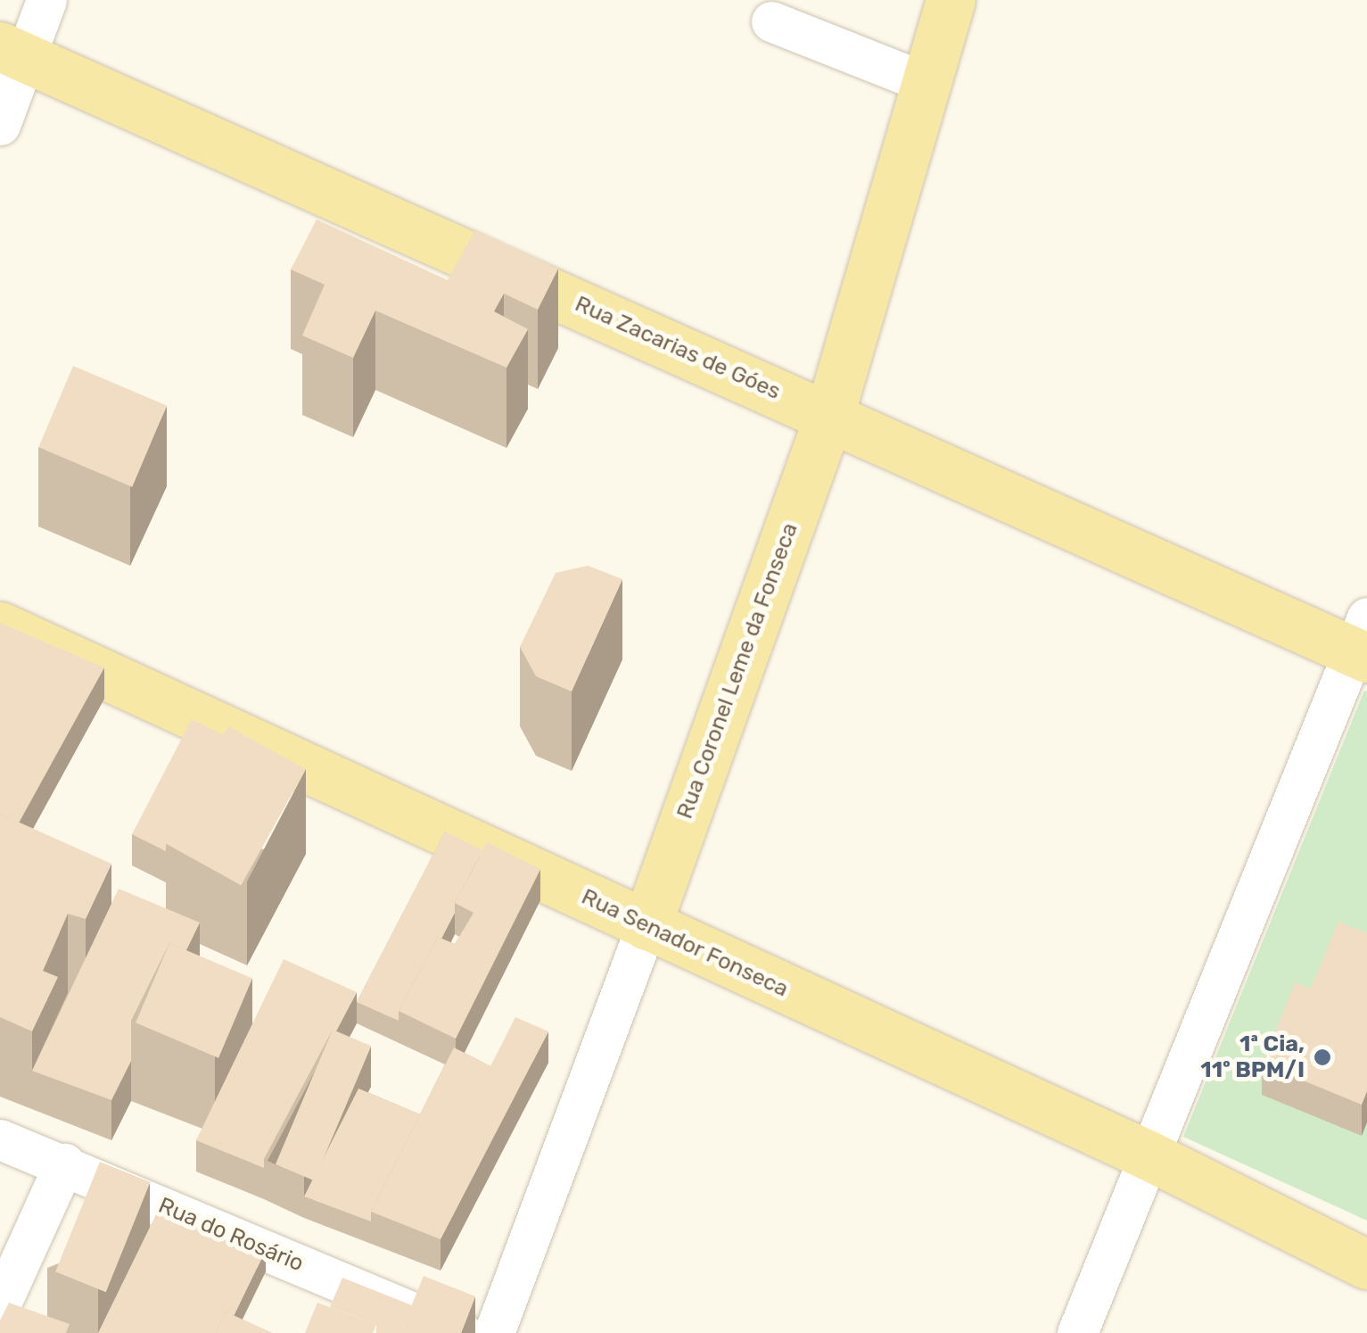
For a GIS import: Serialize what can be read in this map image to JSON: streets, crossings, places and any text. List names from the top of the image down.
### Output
{
  "streets": {
    "main road": ["Rua Zacarias de Góes", "Rua Coronel Leme da Fonseca", "Rua Senador Fonseca"],
    "street": ["Rua do Rosário"]
  },
  "crossings": [
    ["Rua Zacarias de Góes", "Rua Coronel Leme da Fonseca"],
    ["Rua Coronel Leme da Fonseca", "Rua Senador Fonseca"]
  ],
  "places": ["1ª Cia, 11º BPM/I"]
}
